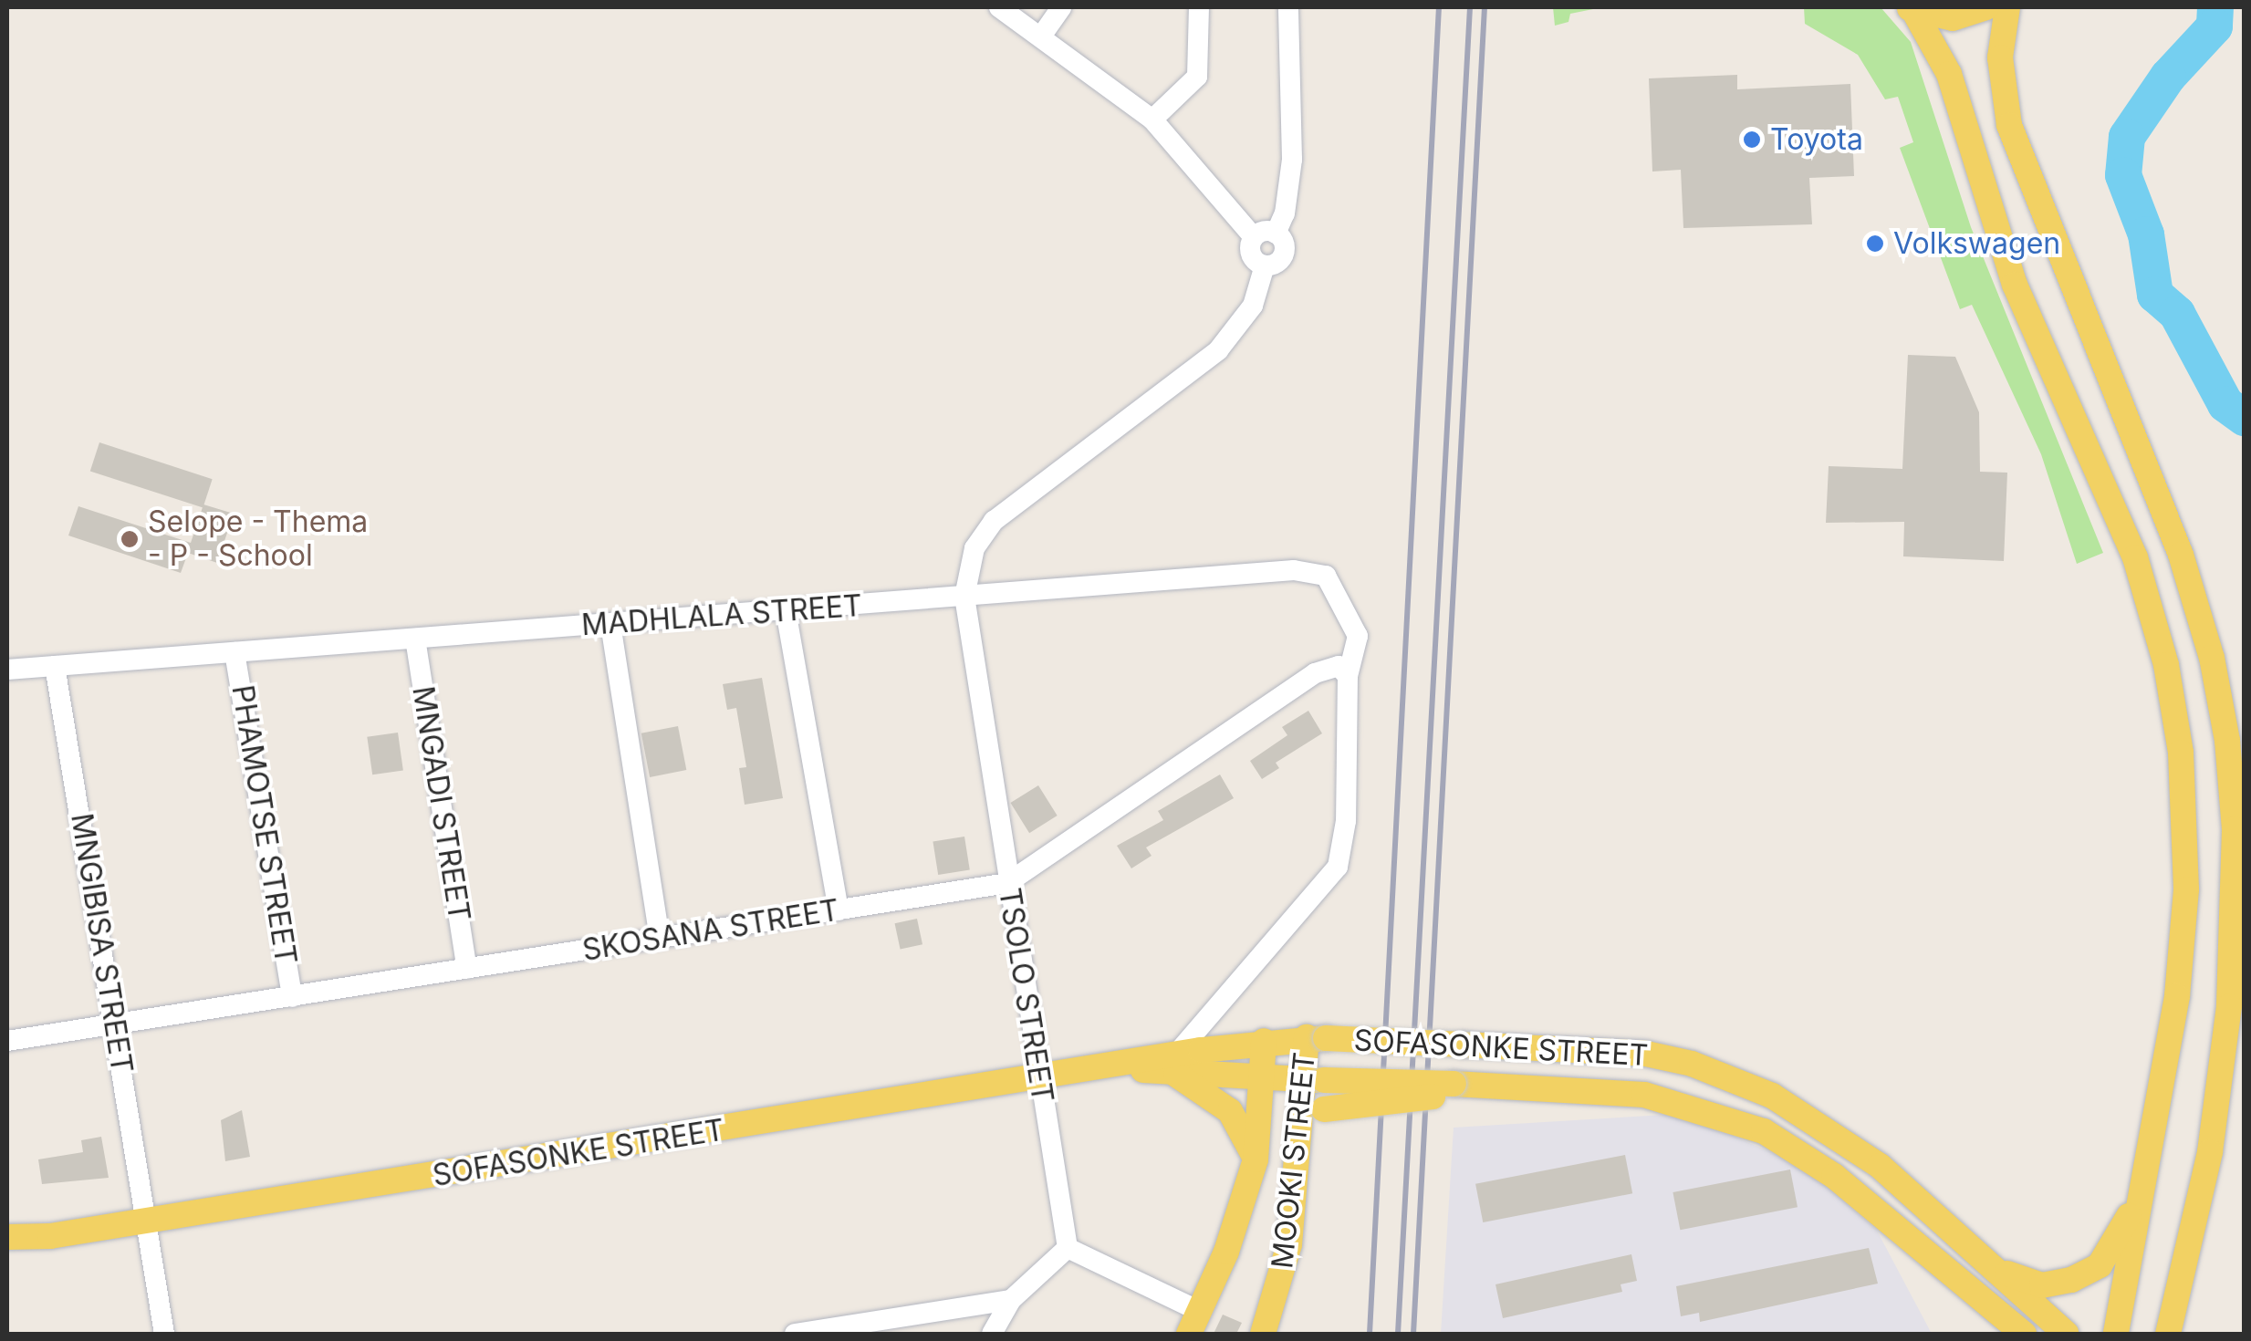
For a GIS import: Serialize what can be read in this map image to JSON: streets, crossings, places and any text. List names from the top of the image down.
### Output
{
  "streets": {
    "main road": ["SOFASONKE STREET", "MOOKI STREET"],
    "street": [
      "MADHLALA STREET",
      "MNGADI STREET",
      "PHAMOTSE STREET",
      "SKOSANA STREET",
      "MNGIBISA STREET",
      "TSOLO STREET"
    ]
  },
  "crossings": [
    ["MADHLALA STREET", "MNGADI STREET"],
    ["MADHLALA STREET", "PHAMOTSE STREET"],
    ["MADHLALA STREET", "SKOSANA STREET"],
    ["MADHLALA STREET", "MNGIBISA STREET"],
    ["MADHLALA STREET", "TSOLO STREET"],
    ["MADHLALA STREET", "SOFASONKE STREET"],
    ["MNGADI STREET", "SKOSANA STREET"],
    ["PHAMOTSE STREET", "SKOSANA STREET"],
    ["SKOSANA STREET", "MNGIBISA STREET"],
    ["SKOSANA STREET", "TSOLO STREET"],
    ["MNGIBISA STREET", "SOFASONKE STREET"],
    ["TSOLO STREET", "SOFASONKE STREET"],
    ["SOFASONKE STREET", "MOOKI STREET"]
  ],
  "places": ["Toyota", "Volkswagen", "Selope - Thema - P - School"]
}
